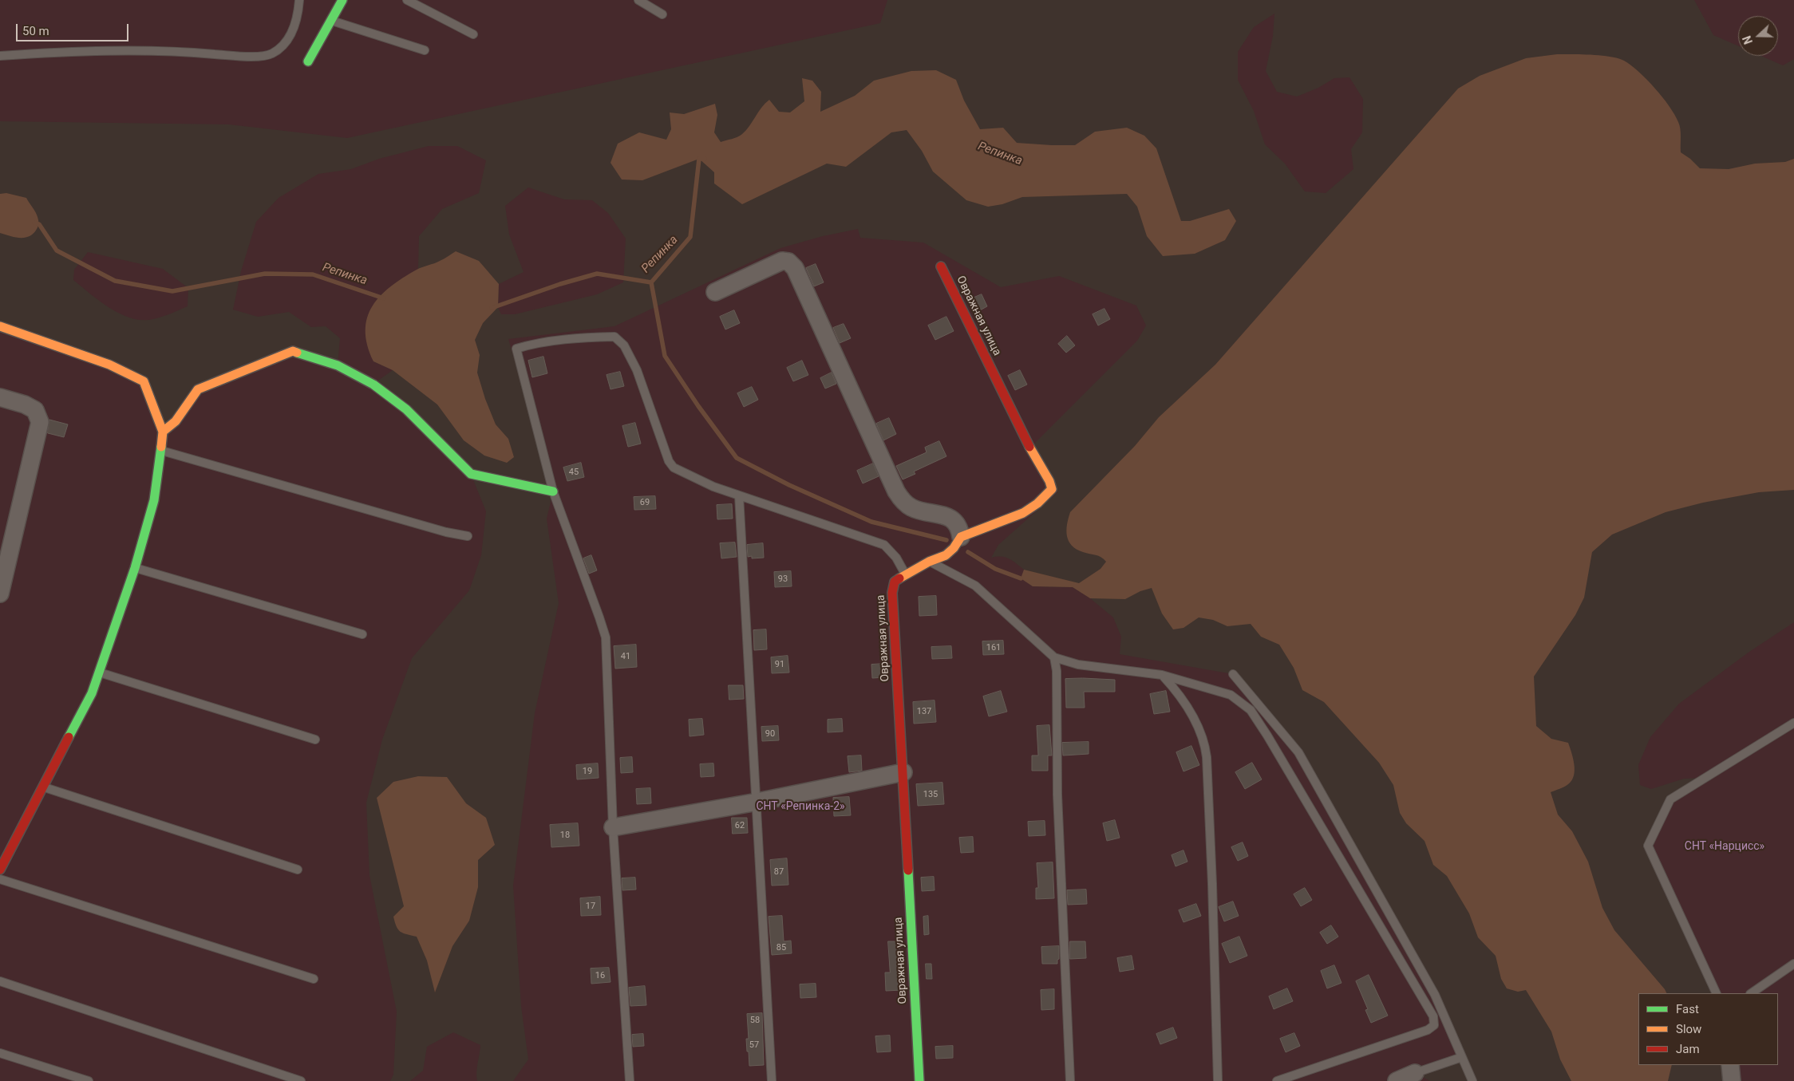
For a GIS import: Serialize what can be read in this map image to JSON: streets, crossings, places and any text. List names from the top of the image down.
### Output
{
  "streets": {
    "street": ["Овражная улица"]
  },
  "water": ["Репинка"],
  "parks": ["СНТ «Репинка-2»", "СНТ «Нарцисс»"],
  "house_numbers": [
    "45",
    "69",
    "93",
    "161",
    "41",
    "91",
    "137",
    "90",
    "19",
    "135",
    "62",
    "18",
    "87",
    "17",
    "85",
    "16",
    "58",
    "57"
  ],
  "legend": ["Fast", "Slow", "Jam"],
  "scale_bar": "50 m",
  "north": "left"
}
